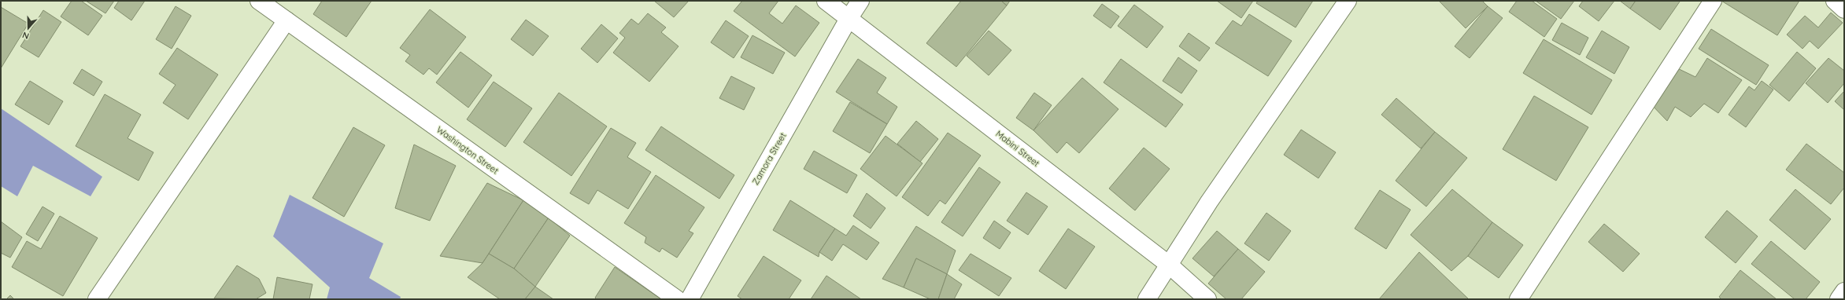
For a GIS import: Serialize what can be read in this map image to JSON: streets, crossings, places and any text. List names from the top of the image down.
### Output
{
  "streets": {
    "main road": ["Mabini Street", "Washington Street", "Zamora Street"]
  },
  "crossings": [
    ["Mabini Street", "Zamora Street"]
  ],
  "north": "bottom"
}
